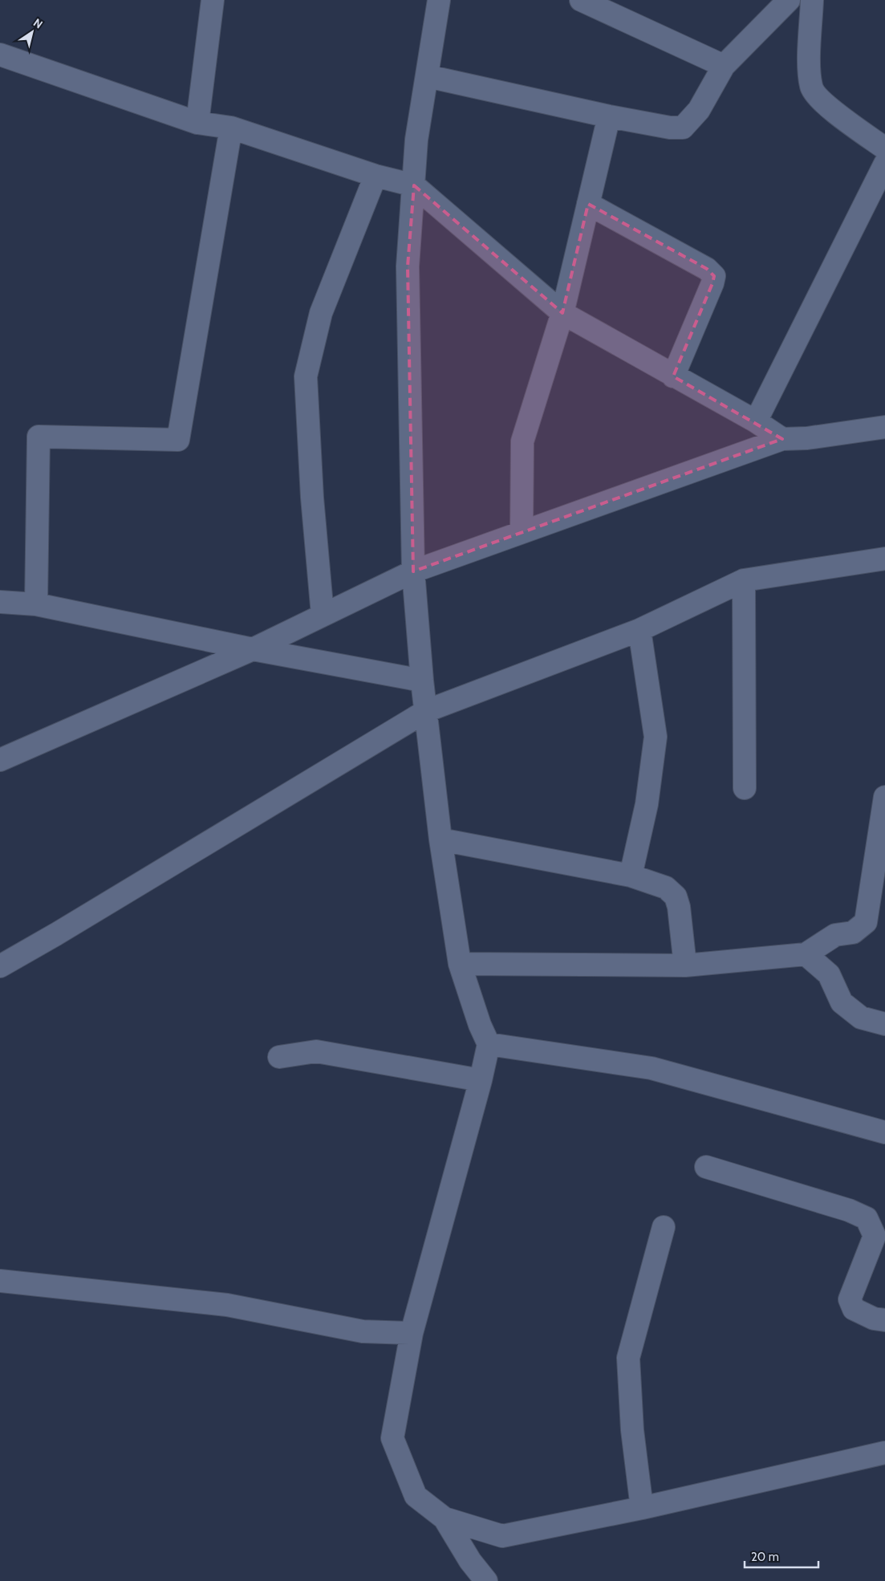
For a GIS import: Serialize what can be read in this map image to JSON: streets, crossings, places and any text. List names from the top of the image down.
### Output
{
  "scale_bar": "20 m",
  "north": "top right"
}
